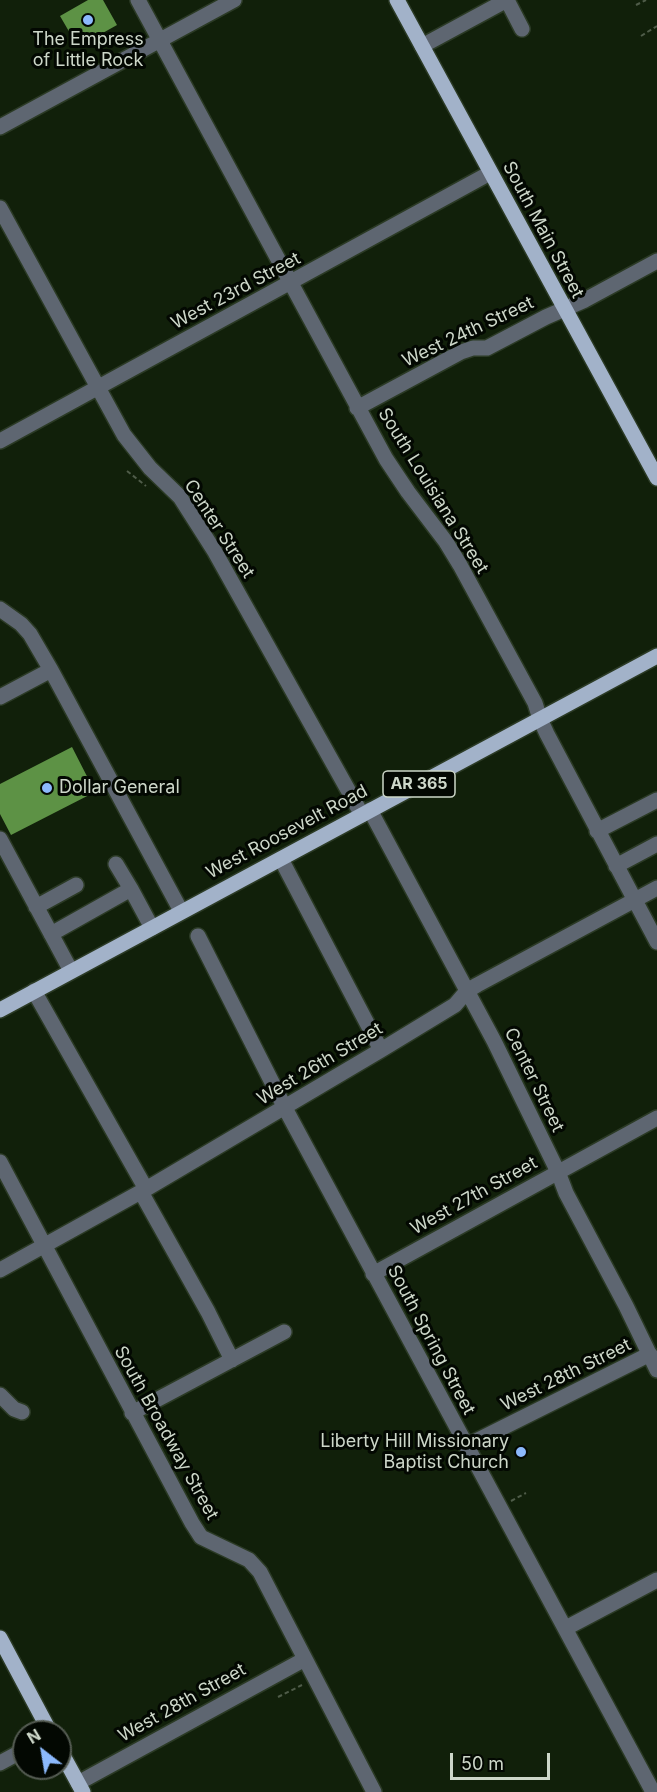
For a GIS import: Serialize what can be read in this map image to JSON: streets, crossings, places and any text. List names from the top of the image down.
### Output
{
  "streets": {
    "main road": ["South Main Street", "AR 365", "West Roosevelt Road"],
    "street": [
      "West 23rd Street",
      "West 24th Street",
      "South Louisiana Street",
      "Center Street",
      "West 26th Street",
      "West 27th Street",
      "South Spring Street",
      "West 28th Street",
      "South Broadway Street"
    ]
  },
  "crossings": [
    ["South Main Street", "West 23rd Street"],
    ["South Main Street", "West 24th Street"],
    ["West 23rd Street", "South Louisiana Street"],
    ["West 23rd Street", "Center Street"],
    ["West 24th Street", "South Louisiana Street"],
    ["South Louisiana Street", "West Roosevelt Road"],
    ["South Louisiana Street", "West 26th Street"],
    ["Center Street", "West Roosevelt Road"],
    ["Center Street", "West 26th Street"],
    ["Center Street", "West 27th Street"],
    ["Center Street", "West 28th Street"],
    ["West 26th Street", "South Spring Street"],
    ["West 26th Street", "South Broadway Street"],
    ["West 27th Street", "South Spring Street"],
    ["South Spring Street", "West 28th Street"],
    ["West 28th Street", "South Broadway Street"]
  ],
  "places": ["The Empress of Little Rock", "Dollar General", "Liberty Hill Missionary Baptist Church"],
  "scale_bar": "50 m",
  "north": "top left"
}
